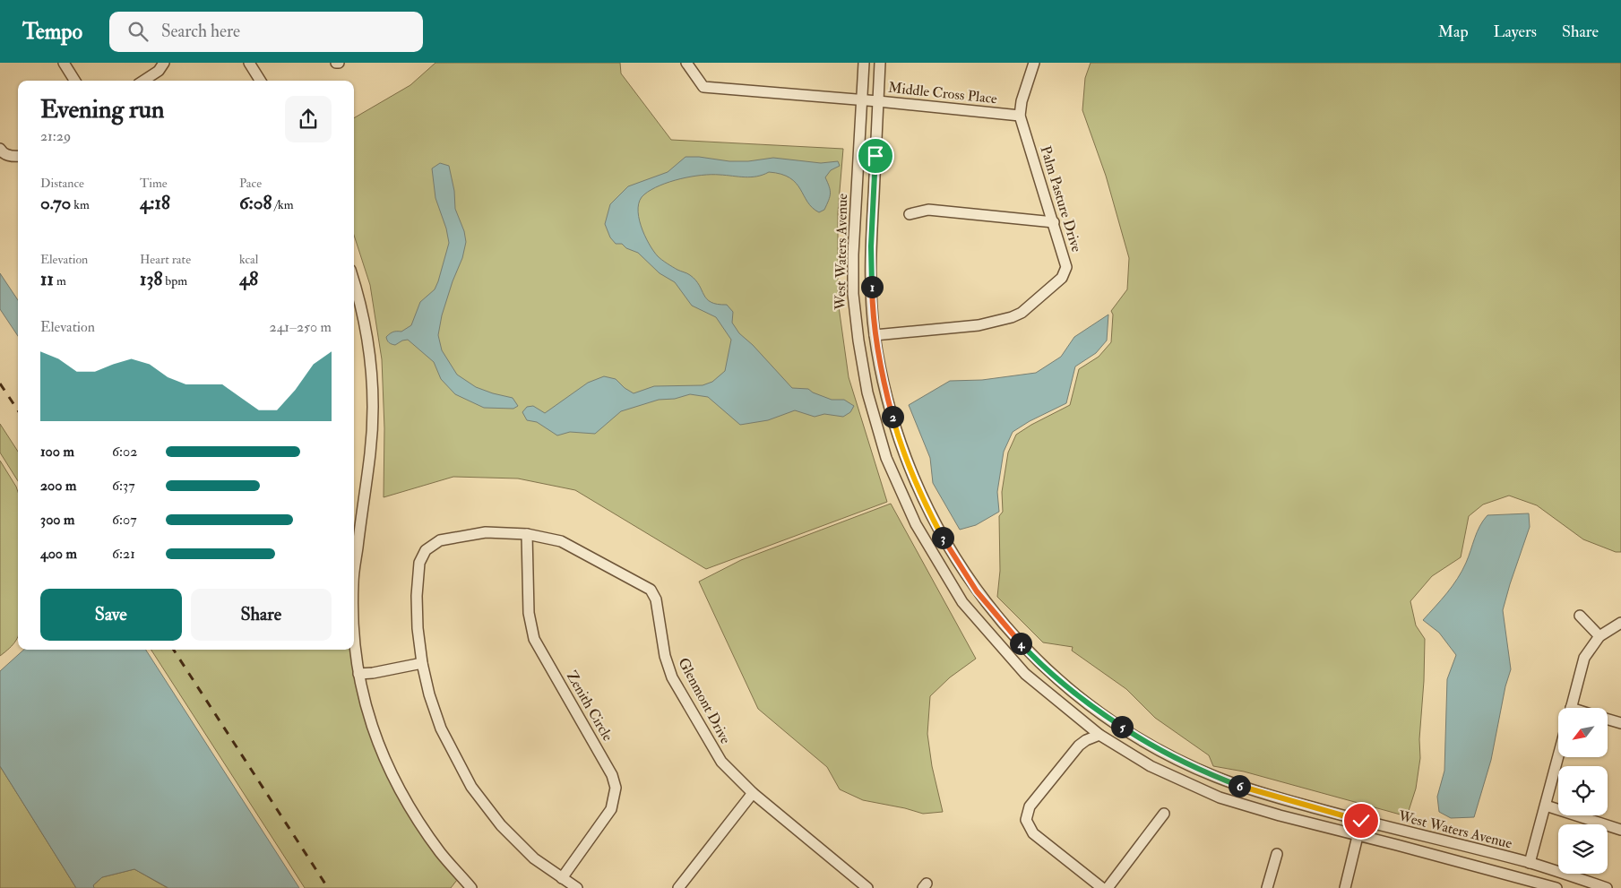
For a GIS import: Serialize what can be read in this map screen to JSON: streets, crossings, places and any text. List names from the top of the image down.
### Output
{
  "streets": {
    "street": [
      "Middle Cross Place",
      "Palm Pasture Drive",
      "West Waters Avenue",
      "Glenmont Drive",
      "Zenith Circle"
    ]
  },
  "crossings": [
    ["Middle Cross Place", "Palm Pasture Drive"],
    ["Middle Cross Place", "West Waters Avenue"],
    ["Palm Pasture Drive", "West Waters Avenue"],
    ["Glenmont Drive", "Zenith Circle"]
  ],
  "north": "bottom left",
  "page": {
    "header": "Tempo",
    "search": "Search here",
    "nav": ["Map", "Layers", "Share"],
    "heading": ["Evening run", "21:29"],
    "stats": [
      ["Distance", "0.70 km"],
      ["Time", "4:18"],
      ["Pace", "6:08 /km"],
      ["Elevation", "11 m"],
      ["Heart rate", "138 bpm"],
      ["kcal", "48"]
    ],
    "pins": [
      "1",
      "2",
      "3",
      "4",
      "5",
      "6"
    ],
    "chart": ["Elevation", "241–250 m"],
    "list": [
      {
        "name": "100 m",
        "note": "6:02"
      },
      {
        "name": "200 m",
        "note": "6:37"
      },
      {
        "name": "300 m",
        "note": "6:07"
      },
      {
        "name": "400 m",
        "note": "6:21"
      }
    ],
    "buttons": ["Save", "Share"]
  }
}
